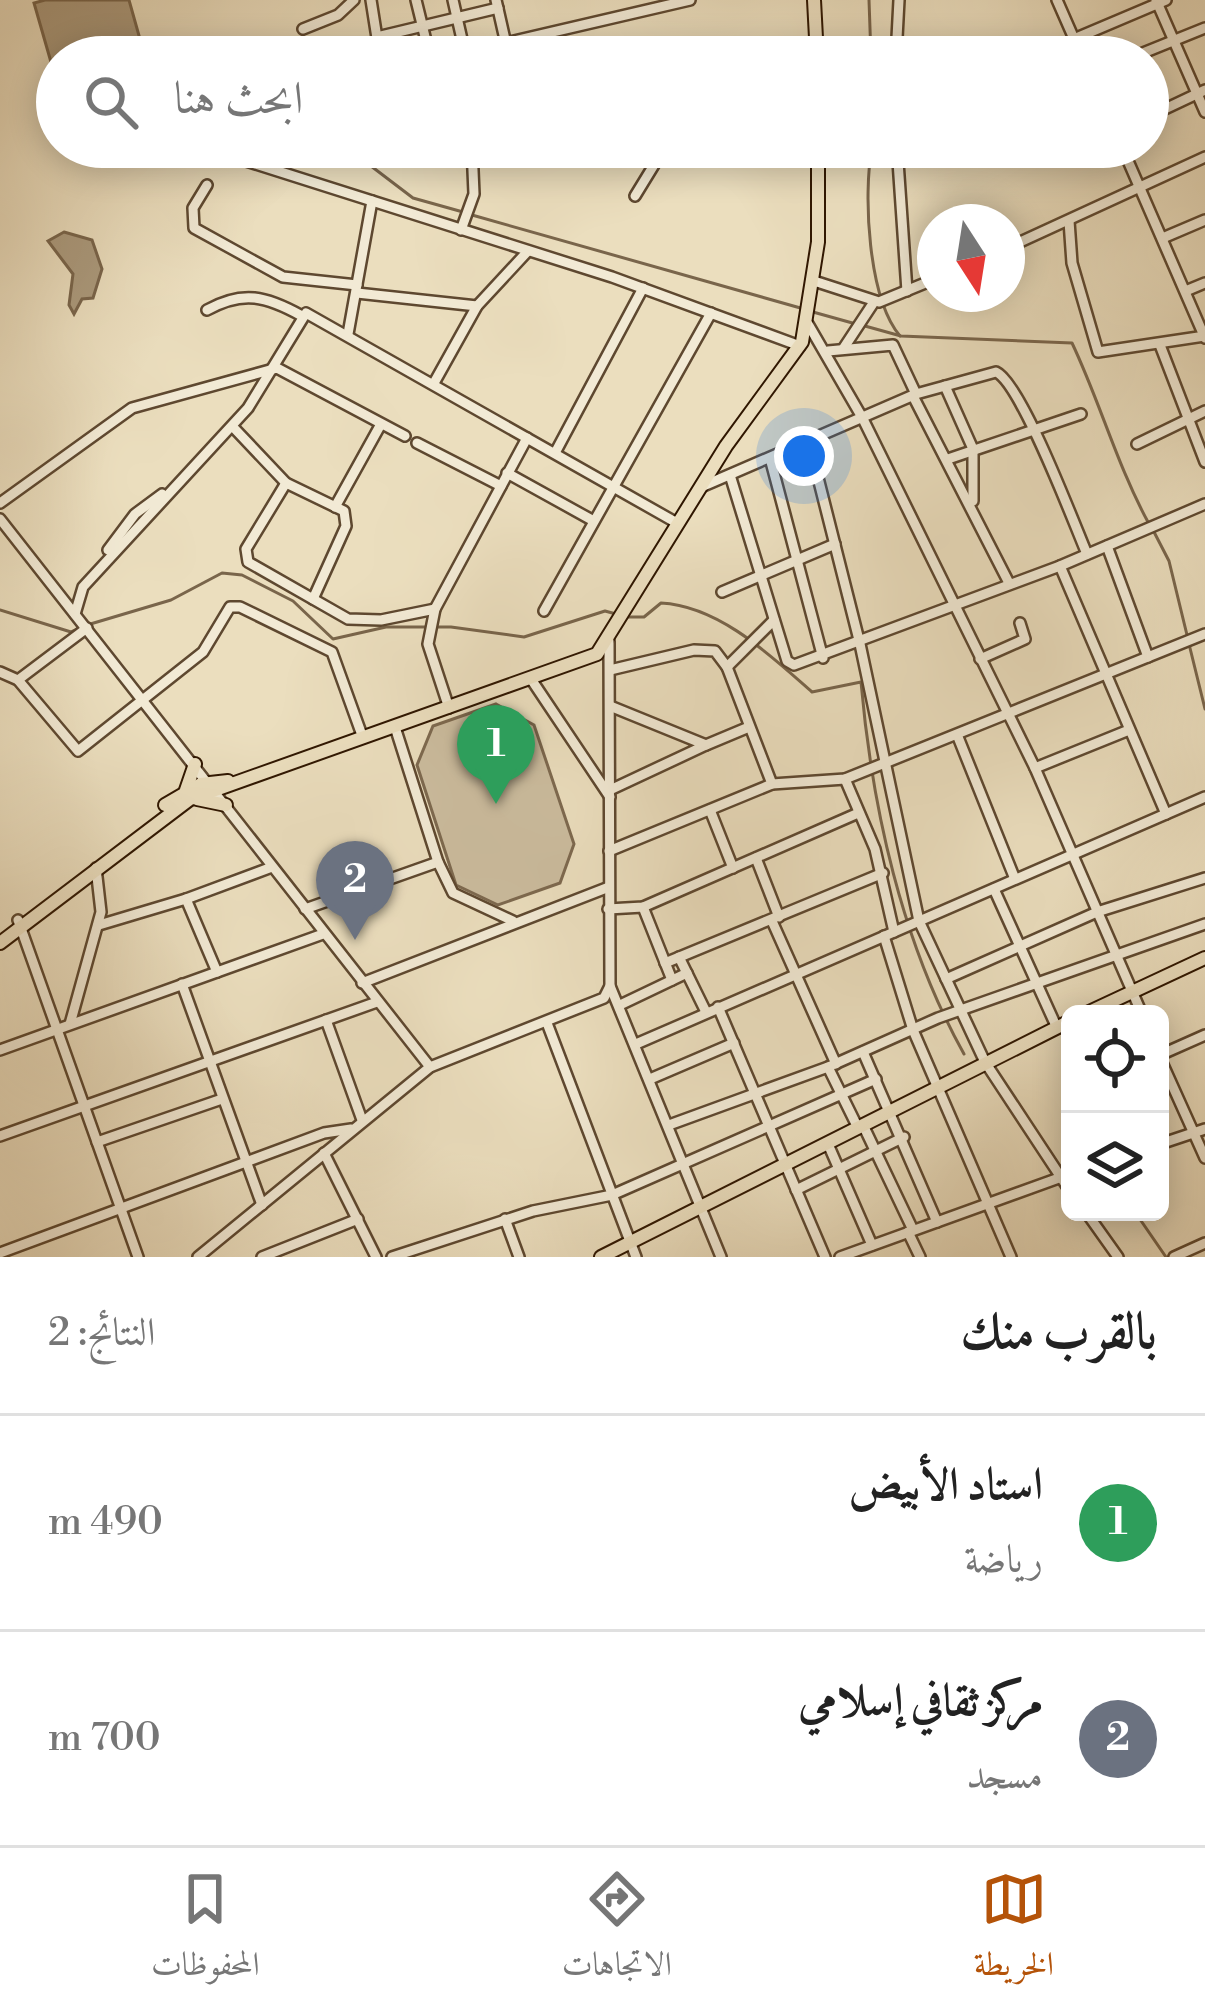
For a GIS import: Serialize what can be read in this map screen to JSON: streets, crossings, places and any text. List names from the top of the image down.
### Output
{
  "north": "bottom",
  "page": {
    "search": "ابحث هنا",
    "pins": ["1", "2"],
    "heading": ["بالقرب منك", "النتائج: 2"],
    "list": [
      {
        "mark": "1",
        "name": "استاد الأبيض",
        "note": "رياضة",
        "value": "490 m"
      },
      {
        "mark": "2",
        "name": "مركز ثقافي إسلامي",
        "note": "مسجد",
        "value": "700 m"
      }
    ],
    "nav": ["الخريطة", "الاتجاهات", "المحفوظات"]
  }
}
